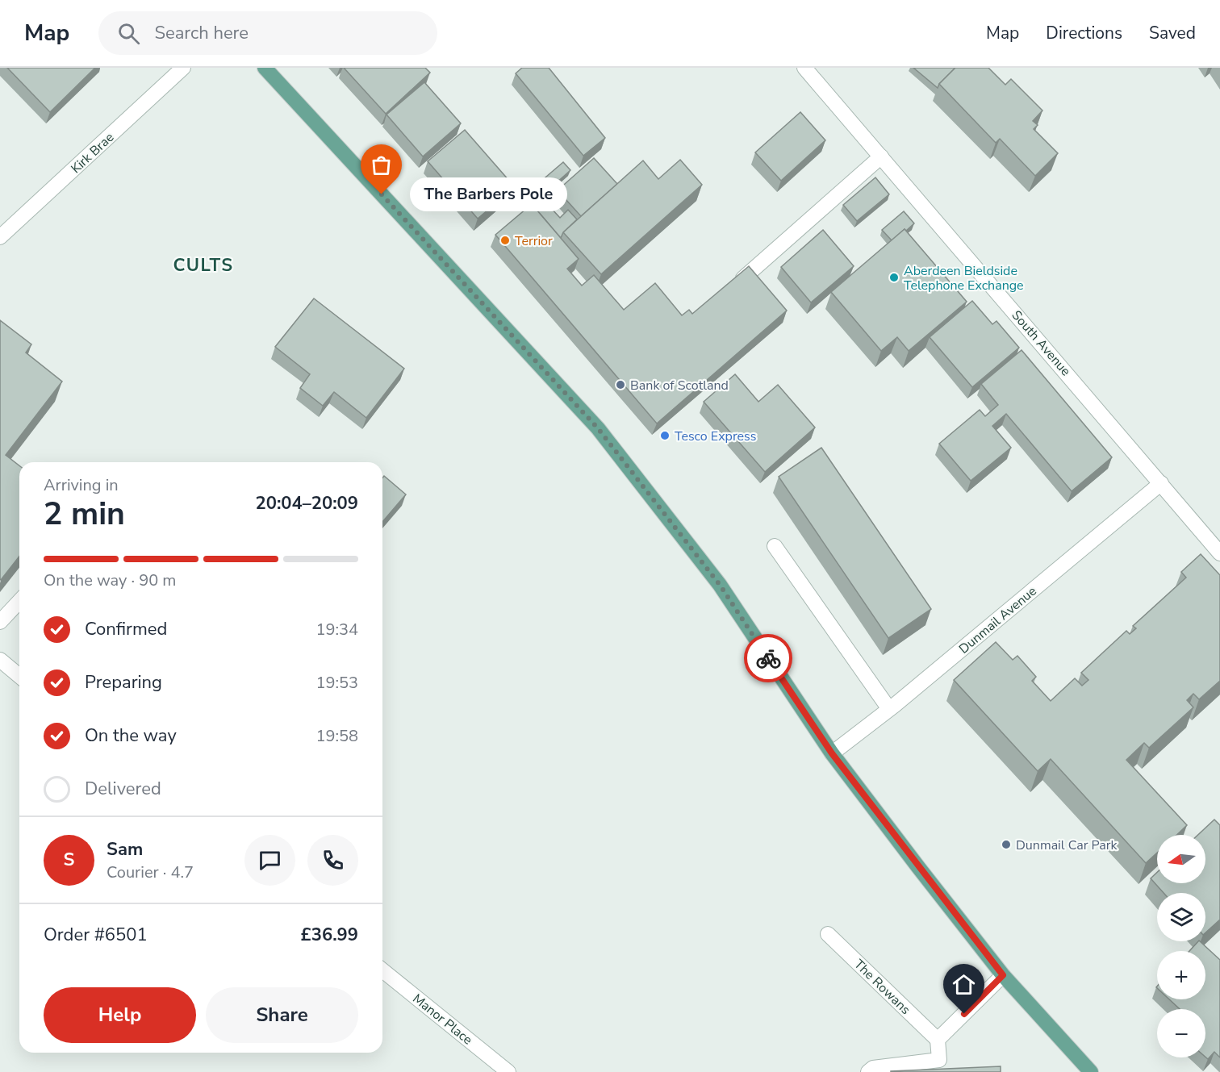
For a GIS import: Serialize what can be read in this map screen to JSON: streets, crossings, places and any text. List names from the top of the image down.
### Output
{
  "streets": {
    "street": [
      "Kirk Brae",
      "South Avenue",
      "Dunmail Avenue",
      "The Rowans",
      "Manor Place"
    ]
  },
  "crossings": [
    ["South Avenue", "Dunmail Avenue"]
  ],
  "districts": ["CULTS"],
  "places": [
    "The Barbers Pole",
    "Terrior",
    "Aberdeen Bieldside Telephone Exchange",
    "Bank of Scotland",
    "Tesco Express",
    "Dunmail Car Park"
  ],
  "north": "left",
  "page": {
    "header": "Map",
    "search": "Search here",
    "nav": ["Map", "Directions", "Saved"],
    "bubble": "The Barbers Pole",
    "heading": ["2 min", "Arriving in", "20:04–20:09"],
    "panel": [
      "Sam",
      "Courier · 4.7",
      "Order #6501",
      "£36.99"
    ],
    "bar": "On the way · 90 m",
    "list": [
      ["Confirmed", "19:34"],
      ["Preparing", "19:53"],
      ["On the way", "19:58"],
      "Delivered"
    ],
    "map_buttons": ["+", "−"],
    "round": "S",
    "buttons": ["Help", "Share"]
  }
}
